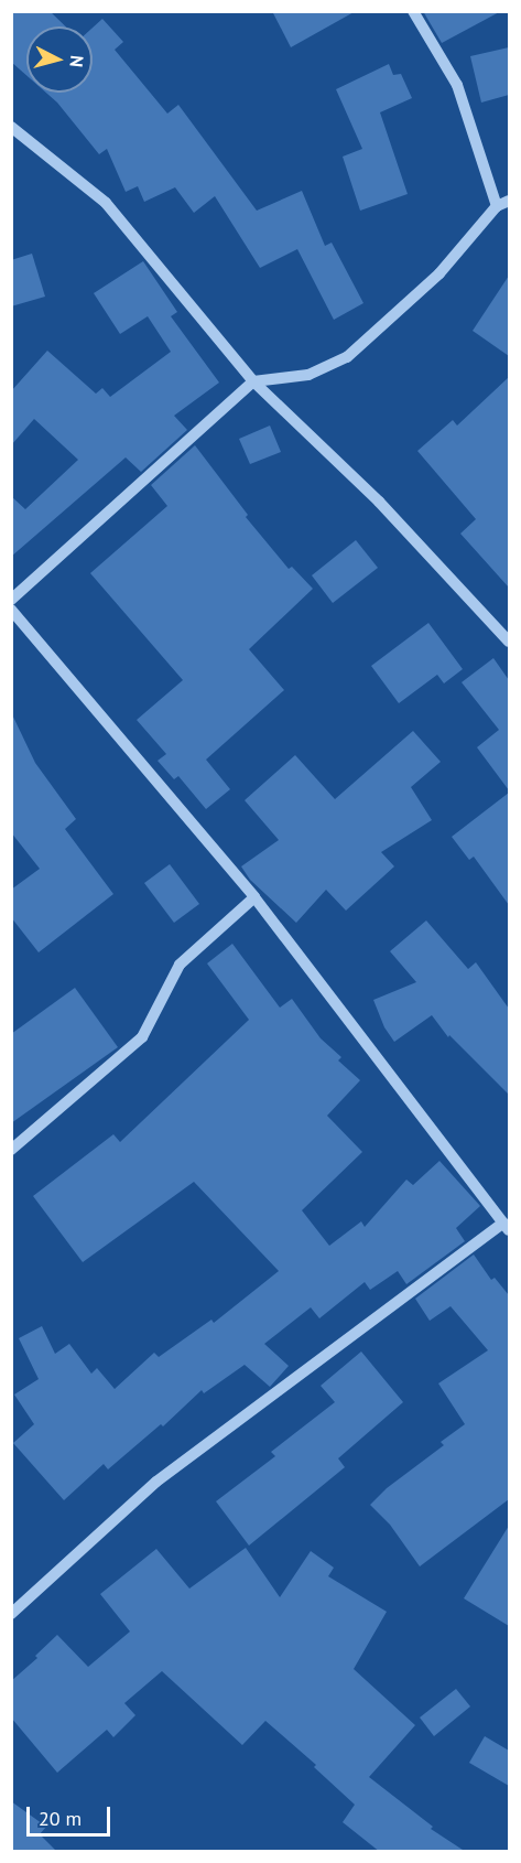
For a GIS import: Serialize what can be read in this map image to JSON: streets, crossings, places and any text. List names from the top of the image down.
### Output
{
  "scale_bar": "20 m",
  "north": "right"
}
